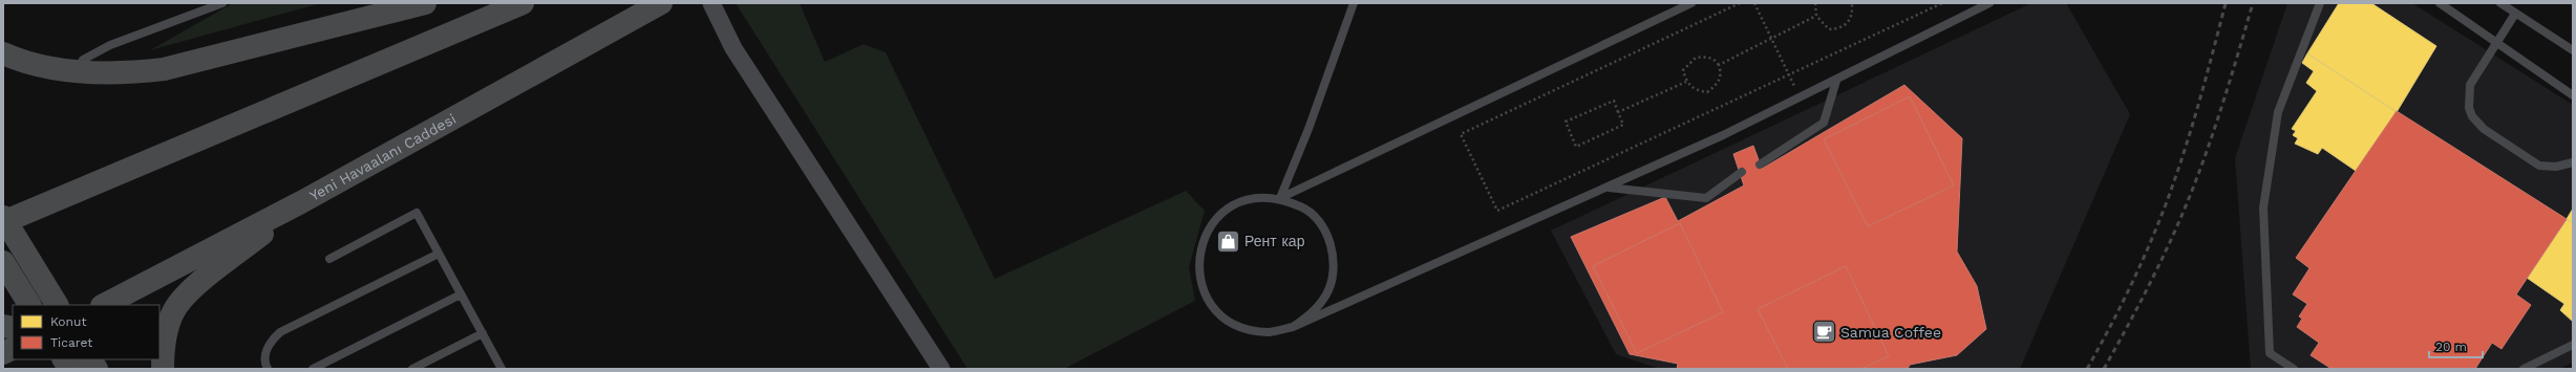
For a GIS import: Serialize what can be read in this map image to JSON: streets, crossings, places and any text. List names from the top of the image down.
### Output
{
  "streets": {
    "main road": ["Yeni Havaalanı Caddesi"]
  },
  "places": {
    "shop": ["Рент кар"],
    "cafe": ["Samua Coffee"]
  },
  "legend": ["Konut", "Ticaret"],
  "scale_bar": "20 m"
}
